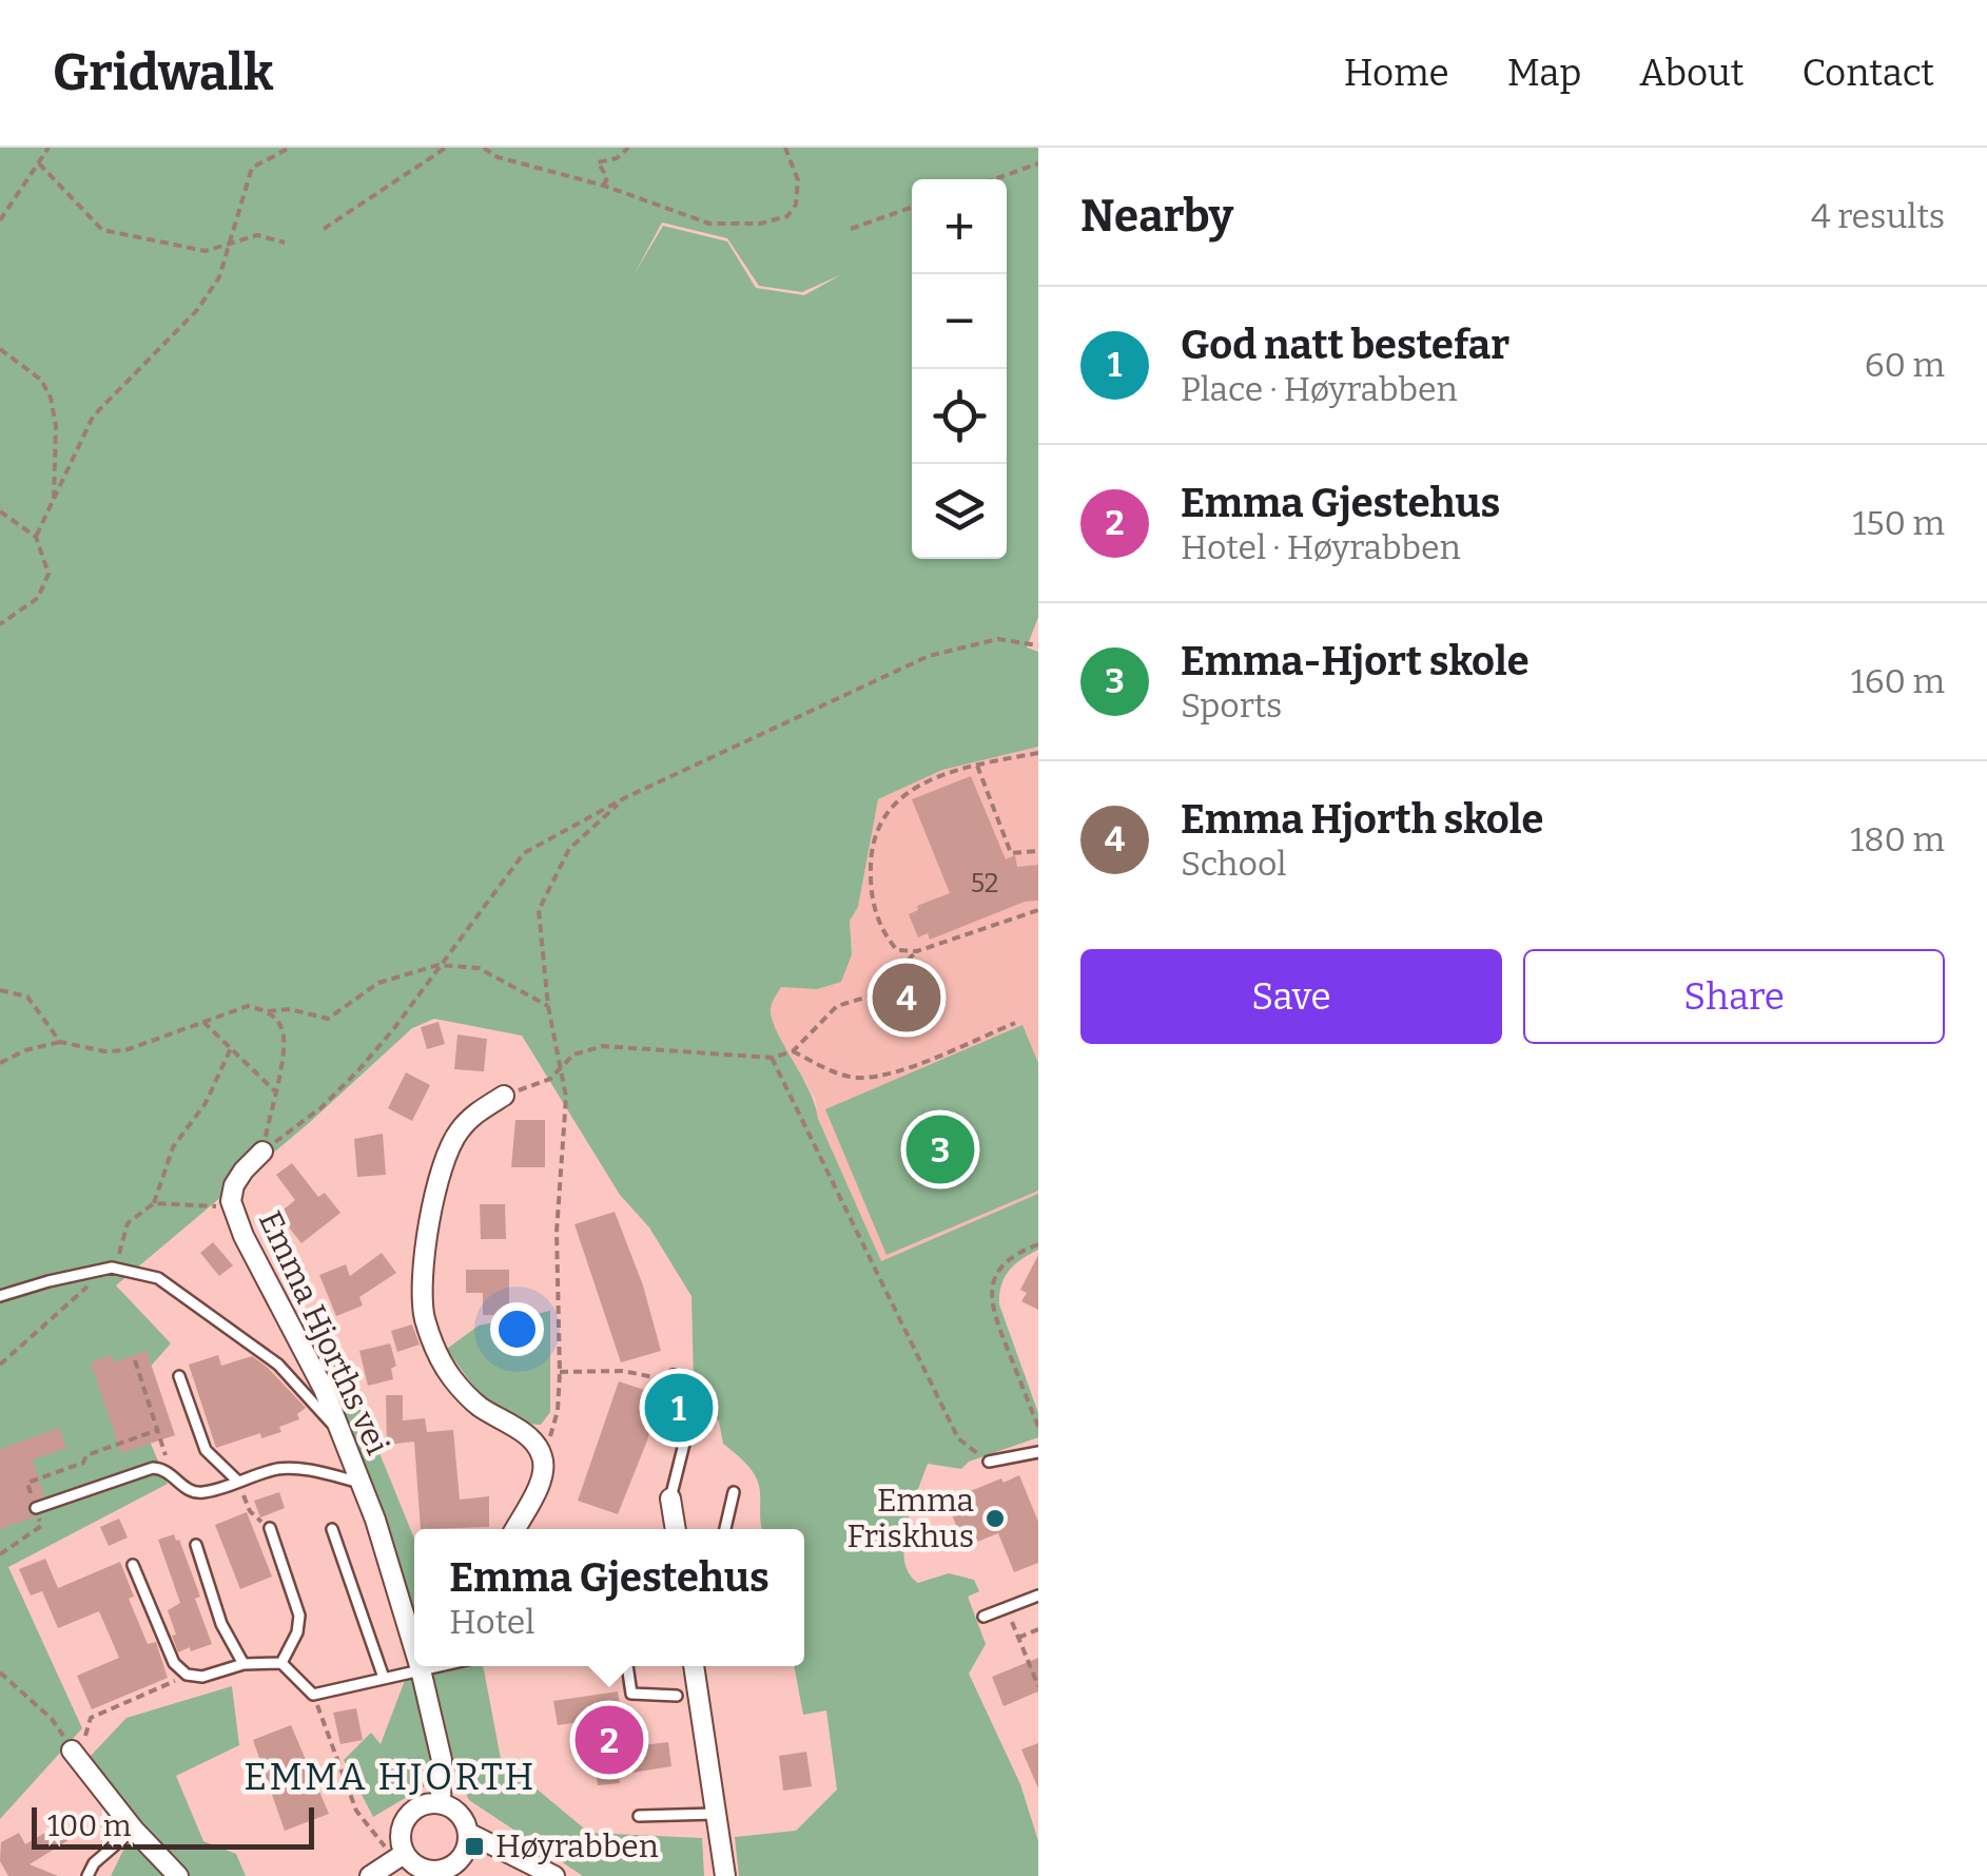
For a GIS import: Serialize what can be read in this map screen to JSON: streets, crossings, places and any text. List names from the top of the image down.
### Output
{
  "streets": {
    "street": ["Emma Hjorths vei"]
  },
  "districts": ["EMMA HJORTH"],
  "places": {
    "other": ["Emma Friskhus"],
    "transit": ["Høyrabben"]
  },
  "house_numbers": ["52"],
  "scale_bar": "100 m",
  "page": {
    "header": "Gridwalk",
    "nav": [
      "Home",
      "Map",
      "About",
      "Contact"
    ],
    "heading": ["Nearby", "4 results"],
    "map_buttons": ["+", "−"],
    "list": [
      {
        "mark": "1",
        "name": "God natt bestefar",
        "note": "Place · Høyrabben",
        "value": "60 m"
      },
      {
        "mark": "2",
        "name": "Emma Gjestehus",
        "note": "Hotel · Høyrabben",
        "value": "150 m"
      },
      {
        "mark": "3",
        "name": "Emma-Hjort skole",
        "note": "Sports",
        "value": "160 m"
      },
      {
        "mark": "4",
        "name": "Emma Hjorth skole",
        "note": "School",
        "value": "180 m"
      }
    ],
    "buttons": ["Save", "Share"],
    "pins": [
      "4",
      "3",
      "1",
      "2"
    ],
    "popup": ["Emma Gjestehus", "Hotel"],
    "scale": "100 m"
  }
}
